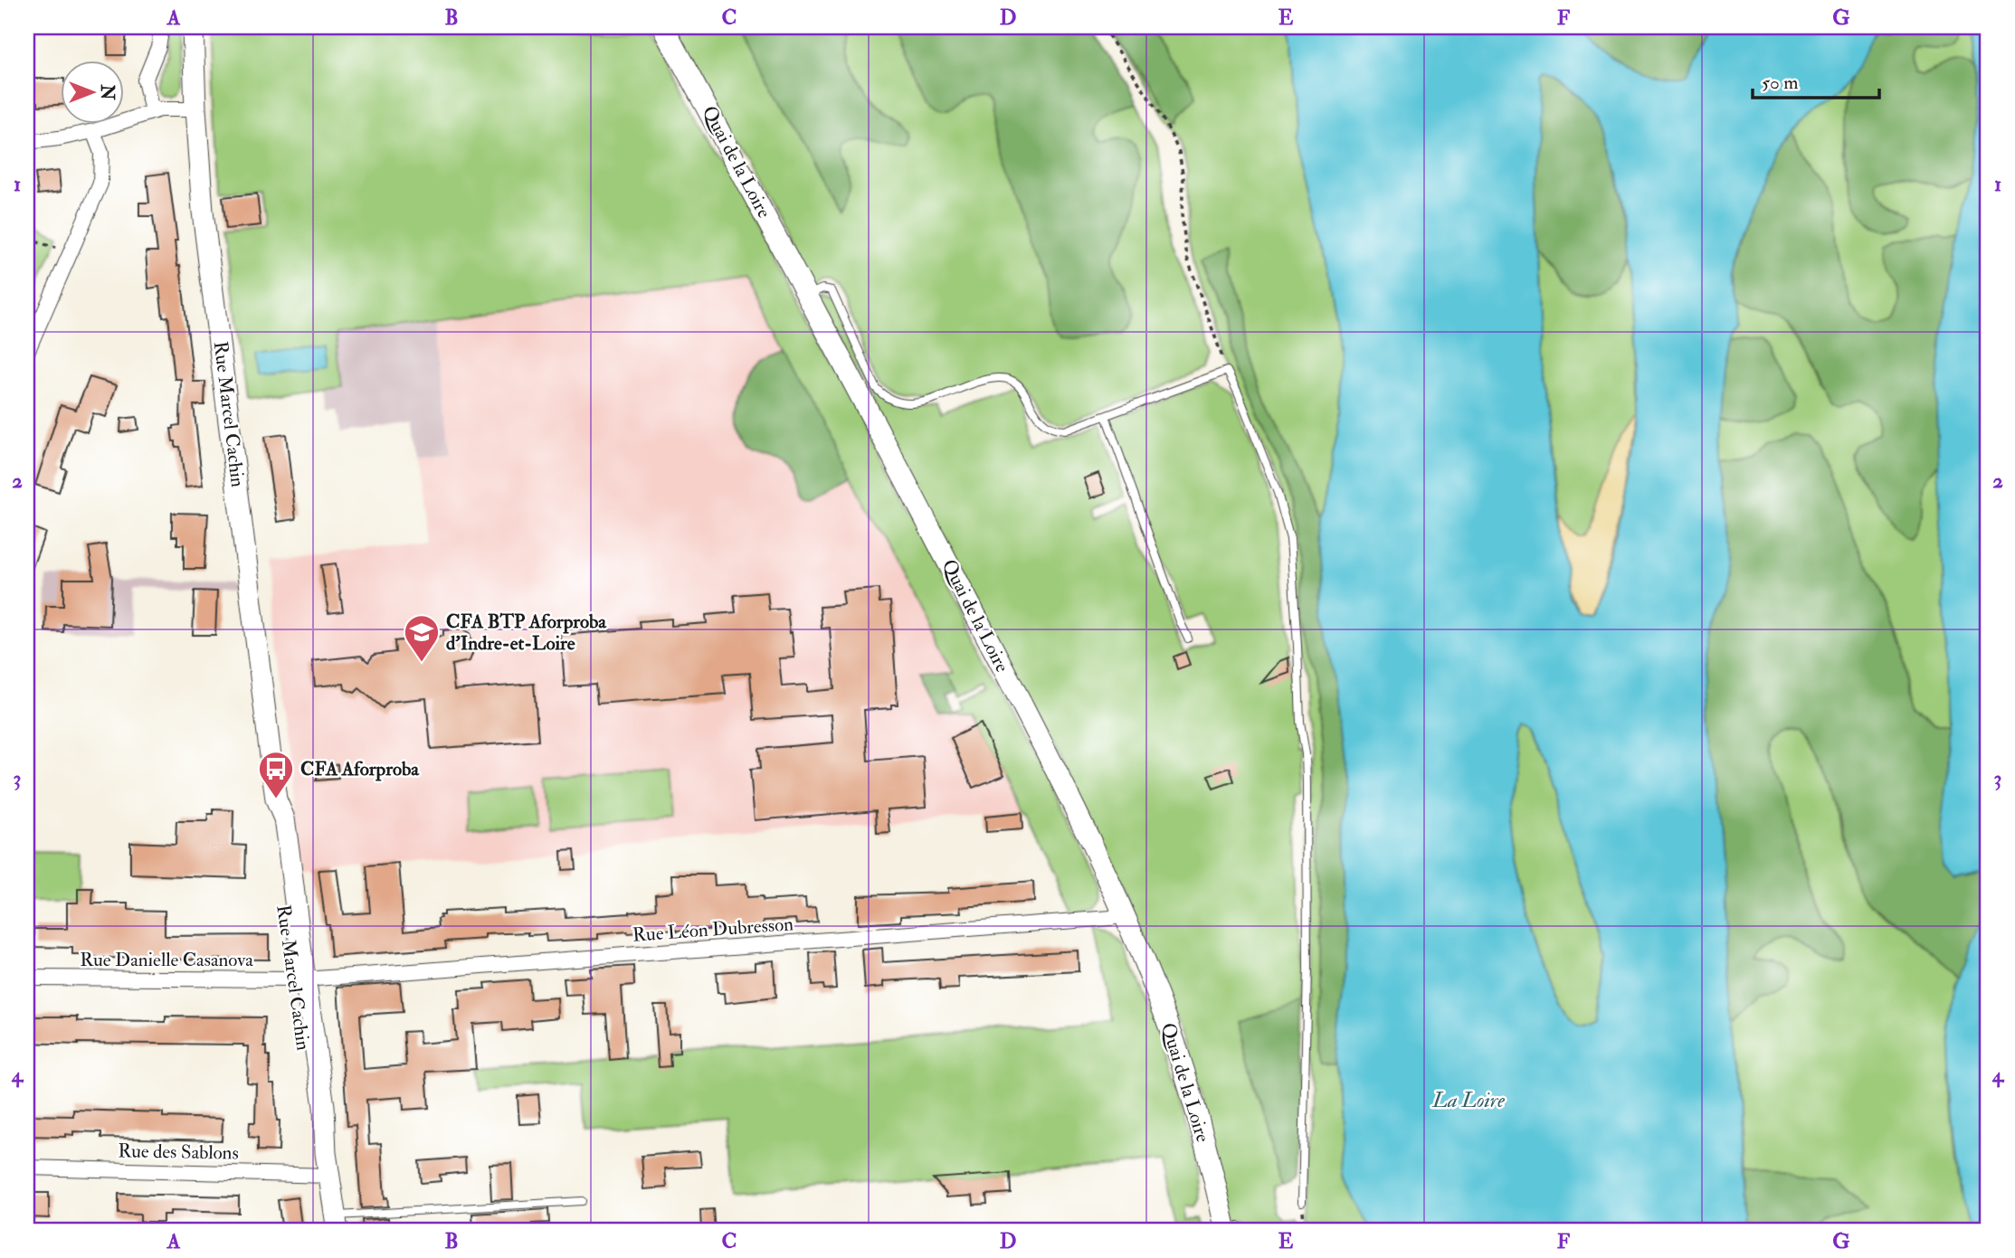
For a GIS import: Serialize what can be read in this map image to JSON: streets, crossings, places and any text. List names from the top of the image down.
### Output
{
  "streets": {
    "main road": ["Quai de la Loire", "Rue Marcel Cachin"],
    "street": ["Rue Léon Dubresson", "Rue Danielle Casanova", "Rue des Sablons"]
  },
  "crossings": [
    ["Quai de la Loire", "Rue Léon Dubresson"],
    ["Rue Marcel Cachin", "Rue Léon Dubresson"],
    ["Rue Marcel Cachin", "Rue Danielle Casanova"],
    ["Rue Marcel Cachin", "Rue des Sablons"],
    ["Rue Léon Dubresson", "Rue Danielle Casanova"]
  ],
  "water": ["La Loire"],
  "places": {
    "school or university": ["CFA BTP Aforproba d'Indre-et-Loire"],
    "bus stop": ["CFA Aforproba"]
  },
  "scale_bar": "50 m",
  "north": "right",
  "grid": {
    "columns": [
      "A",
      "B",
      "C",
      "D",
      "E",
      "F",
      "G"
    ],
    "rows": [
      "1",
      "2",
      "3",
      "4"
    ]
  }
}
